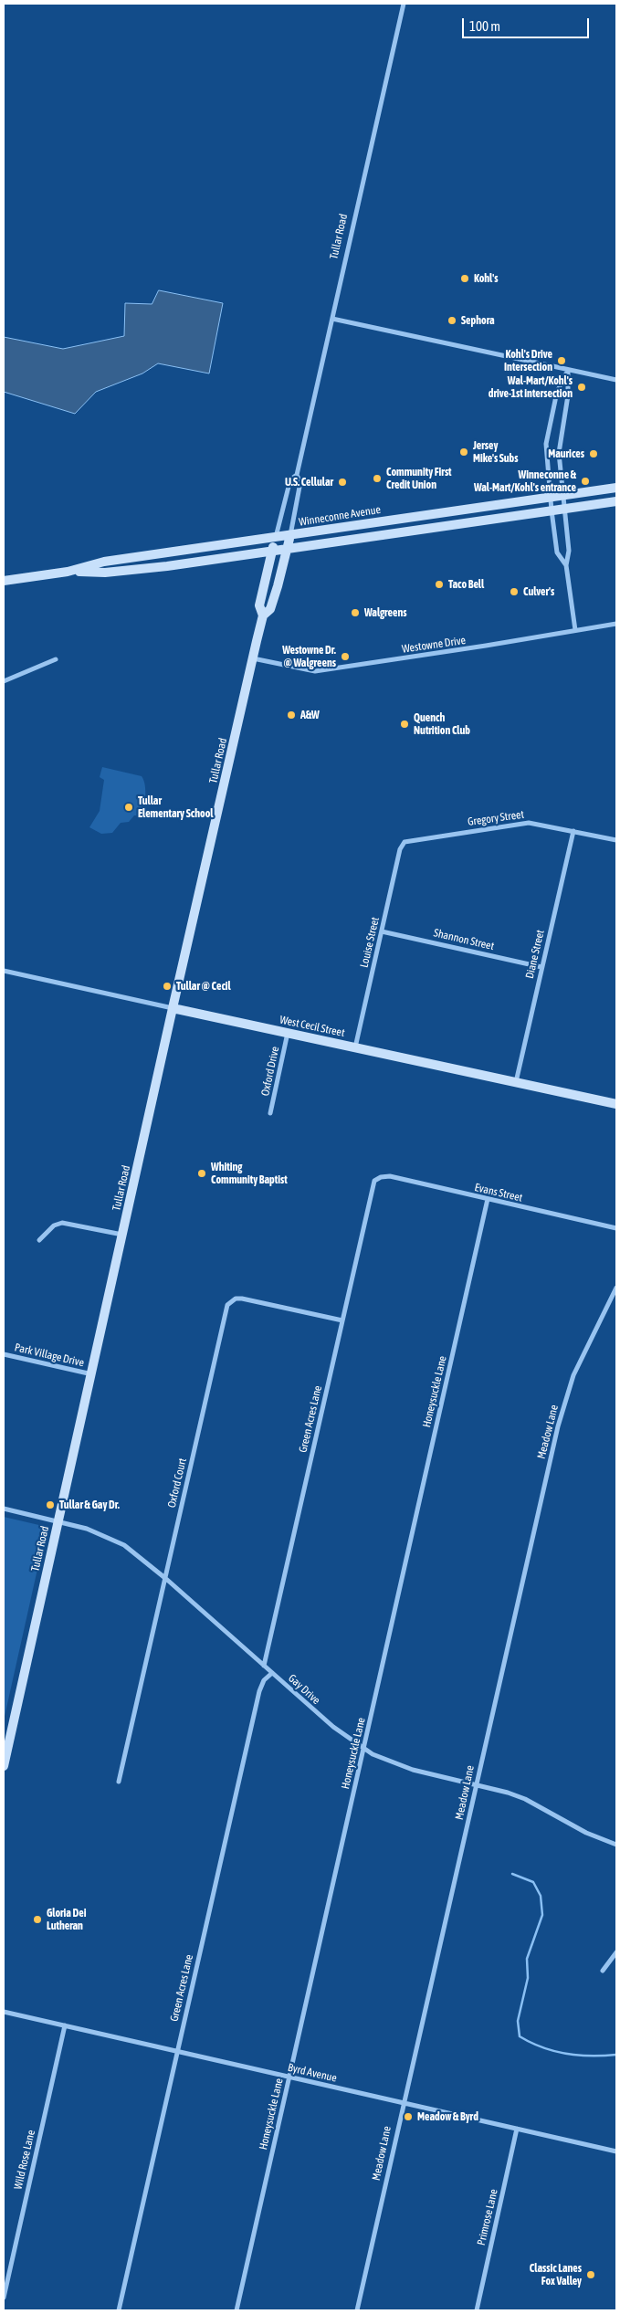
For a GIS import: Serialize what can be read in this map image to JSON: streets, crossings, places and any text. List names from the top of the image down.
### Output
{
  "streets": {
    "main road": ["Tullar Road", "Winneconne Avenue", "West Cecil Street"],
    "street": [
      "Westowne Drive",
      "Gregory Street",
      "Shannon Street",
      "Louise Street",
      "Diane Street",
      "Oxford Drive",
      "Evans Street",
      "Park Village Drive",
      "Honeysuckle Lane",
      "Green Acres Lane",
      "Meadow Lane",
      "Oxford Court",
      "Gay Drive",
      "Byrd Avenue",
      "Wild Rose Lane",
      "Primrose Lane"
    ]
  },
  "crossings": [
    ["Tullar Road", "Winneconne Avenue"],
    ["Tullar Road", "Westowne Drive"],
    ["Tullar Road", "West Cecil Street"],
    ["Tullar Road", "Park Village Drive"],
    ["Tullar Road", "Gay Drive"],
    ["Gregory Street", "Louise Street"],
    ["Gregory Street", "Diane Street"],
    ["Shannon Street", "Louise Street"],
    ["Shannon Street", "Diane Street"],
    ["Louise Street", "West Cecil Street"],
    ["Diane Street", "West Cecil Street"],
    ["West Cecil Street", "Oxford Drive"],
    ["Evans Street", "Honeysuckle Lane"],
    ["Evans Street", "Green Acres Lane"],
    ["Honeysuckle Lane", "Gay Drive"],
    ["Honeysuckle Lane", "Byrd Avenue"],
    ["Green Acres Lane", "Oxford Court"],
    ["Green Acres Lane", "Gay Drive"],
    ["Green Acres Lane", "Byrd Avenue"],
    ["Meadow Lane", "Gay Drive"],
    ["Meadow Lane", "Byrd Avenue"],
    ["Oxford Court", "Gay Drive"],
    ["Byrd Avenue", "Wild Rose Lane"],
    ["Byrd Avenue", "Primrose Lane"]
  ],
  "places": [
    "Kohl's",
    "Sephora",
    "Kohl's Drive Intersection",
    "Wal-Mart/Kohl's drive-1st intersection",
    "Jersey Mike's Subs",
    "Maurices",
    "Community First Credit Union",
    "Winneconne & Wal-Mart/Kohl's entrance",
    "U.S. Cellular",
    "Taco Bell",
    "Culver's",
    "Walgreens",
    "Westowne Dr. @ Walgreens",
    "A&W",
    "Quench Nutrition Club",
    "Tullar Elementary School",
    "Tullar @ Cecil",
    "Whiting Community Baptist",
    "Tullar & Gay Dr.",
    "Gloria Dei Lutheran",
    "Meadow & Byrd",
    "Classic Lanes Fox Valley"
  ],
  "scale_bar": "100 m"
}
